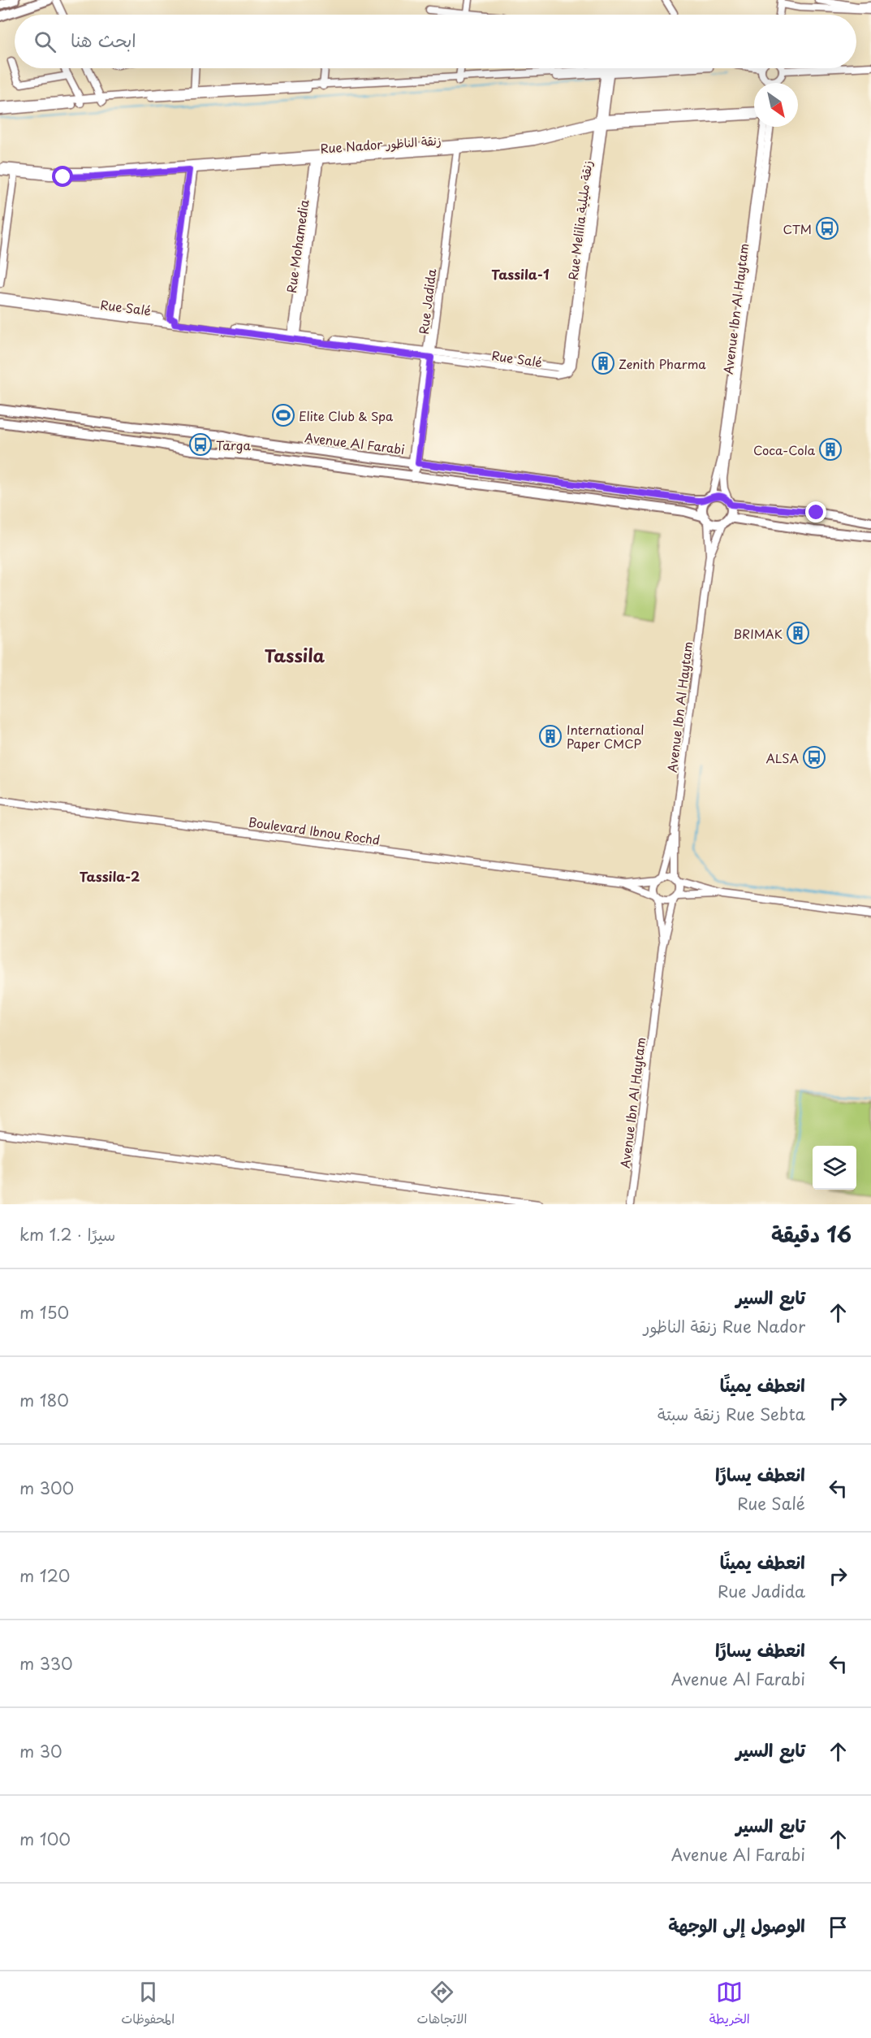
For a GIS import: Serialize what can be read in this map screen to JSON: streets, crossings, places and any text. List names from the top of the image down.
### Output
{
  "streets": {
    "street": [
      "Rue Nador زنقة الناظور",
      "Rue Melilia زنقة مليلية",
      "Rue Mohamedia",
      "Rue Jadida",
      "Rue Salé",
      "Avenue Ibn Al Haytam",
      "Avenue Al Farabi",
      "Boulevard Ibnou Rochd"
    ]
  },
  "crossings": [
    ["Rue Nador زنقة الناظور", "Rue Melilia زنقة مليلية"],
    ["Rue Nador زنقة الناظور", "Rue Mohamedia"],
    ["Rue Nador زنقة الناظور", "Rue Jadida"],
    ["Rue Melilia زنقة مليلية", "Rue Salé"],
    ["Rue Mohamedia", "Rue Salé"],
    ["Rue Jadida", "Rue Salé"],
    ["Rue Jadida", "Avenue Al Farabi"],
    ["Avenue Ibn Al Haytam", "Avenue Al Farabi"],
    ["Avenue Ibn Al Haytam", "Boulevard Ibnou Rochd"]
  ],
  "districts": ["Tassila-1", "Tassila", "Tassila-2"],
  "places": {
    "bus stop": ["CTM", "Targa", "ALSA"],
    "building": [
      "Zenith Pharma",
      "Coca-Cola",
      "BRIMAK",
      "International Paper CMCP"
    ],
    "sports": ["Elite Club & Spa"]
  },
  "north": "bottom right",
  "page": {
    "search": "ابحث هنا",
    "heading": ["16 دقيقة", "سيرًا · 1.2 km"],
    "list": [
      ["تابع السير", "Rue Nador زنقة الناظور", "150 m"],
      ["انعطف يمينًا", "Rue Sebta زنقة سبتة", "180 m"],
      ["انعطف يسارًا", "Rue Salé", "300 m"],
      ["انعطف يمينًا", "Rue Jadida", "120 m"],
      ["انعطف يسارًا", "Avenue Al Farabi", "330 m"],
      ["تابع السير", "30 m"],
      ["تابع السير", "Avenue Al Farabi", "100 m"],
      "الوصول إلى الوجهة"
    ],
    "nav": ["الخريطة", "الاتجاهات", "المحفوظات"]
  }
}
